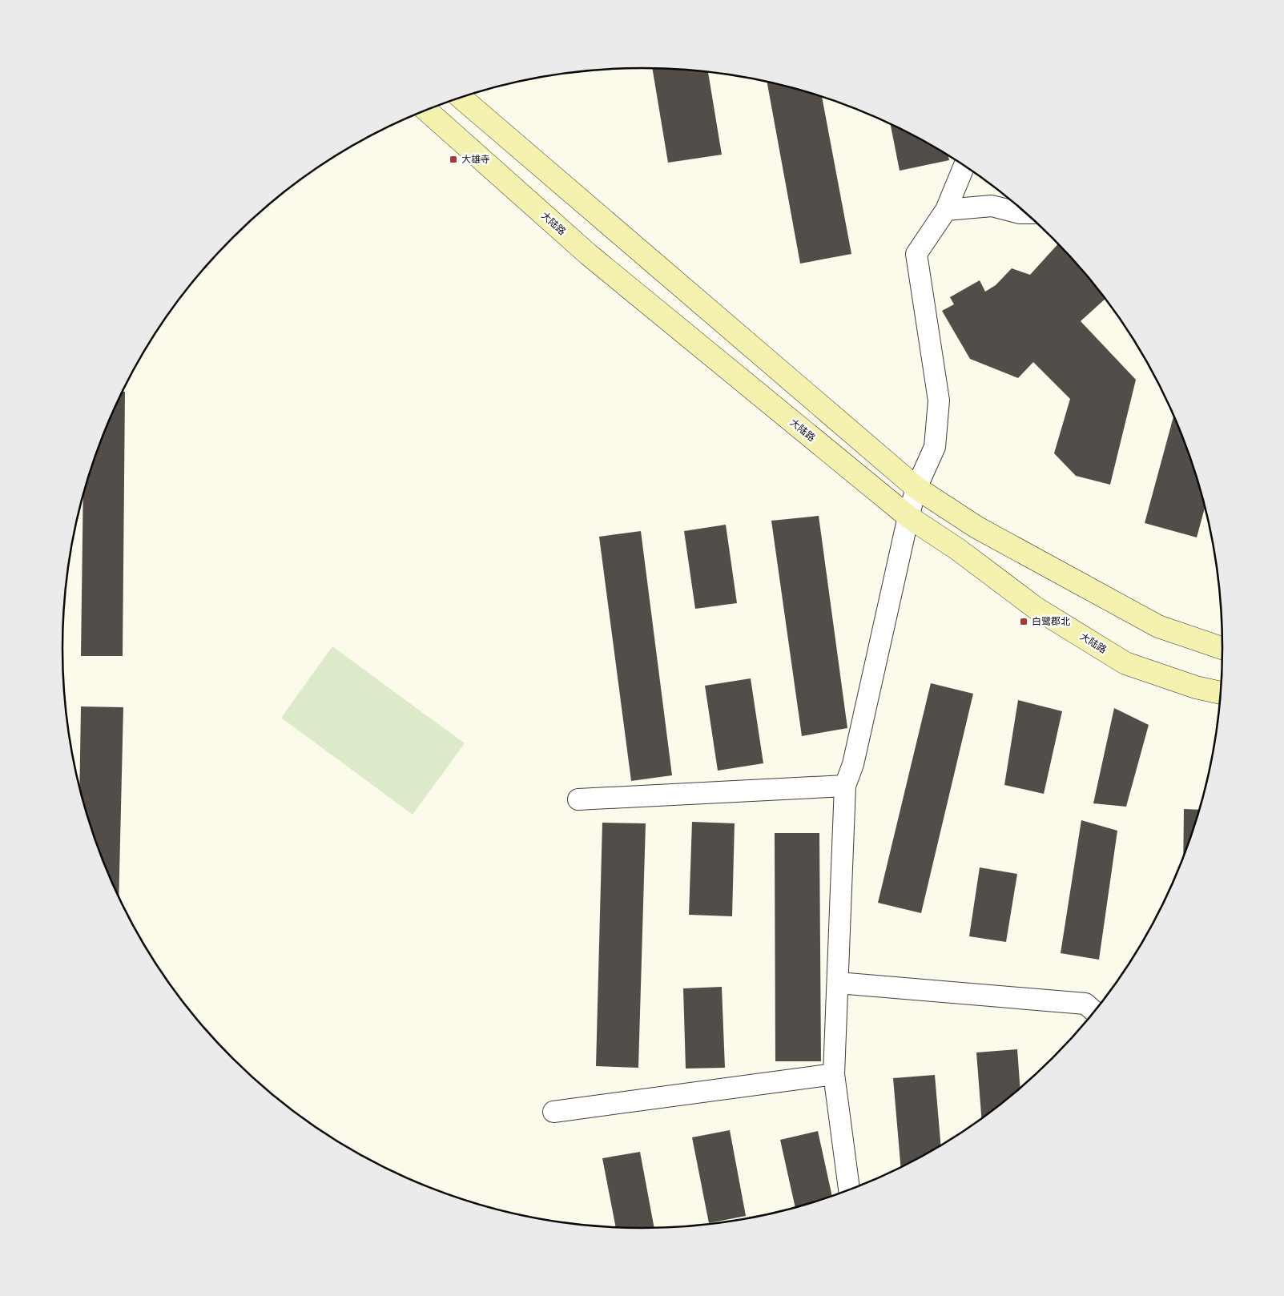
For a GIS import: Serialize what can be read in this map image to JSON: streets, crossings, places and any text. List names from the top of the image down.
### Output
{
  "streets": {
    "main road": ["大陆路"]
  },
  "places": {
    "transit": ["大雄寺", "白鹭郡北"]
  }
}
